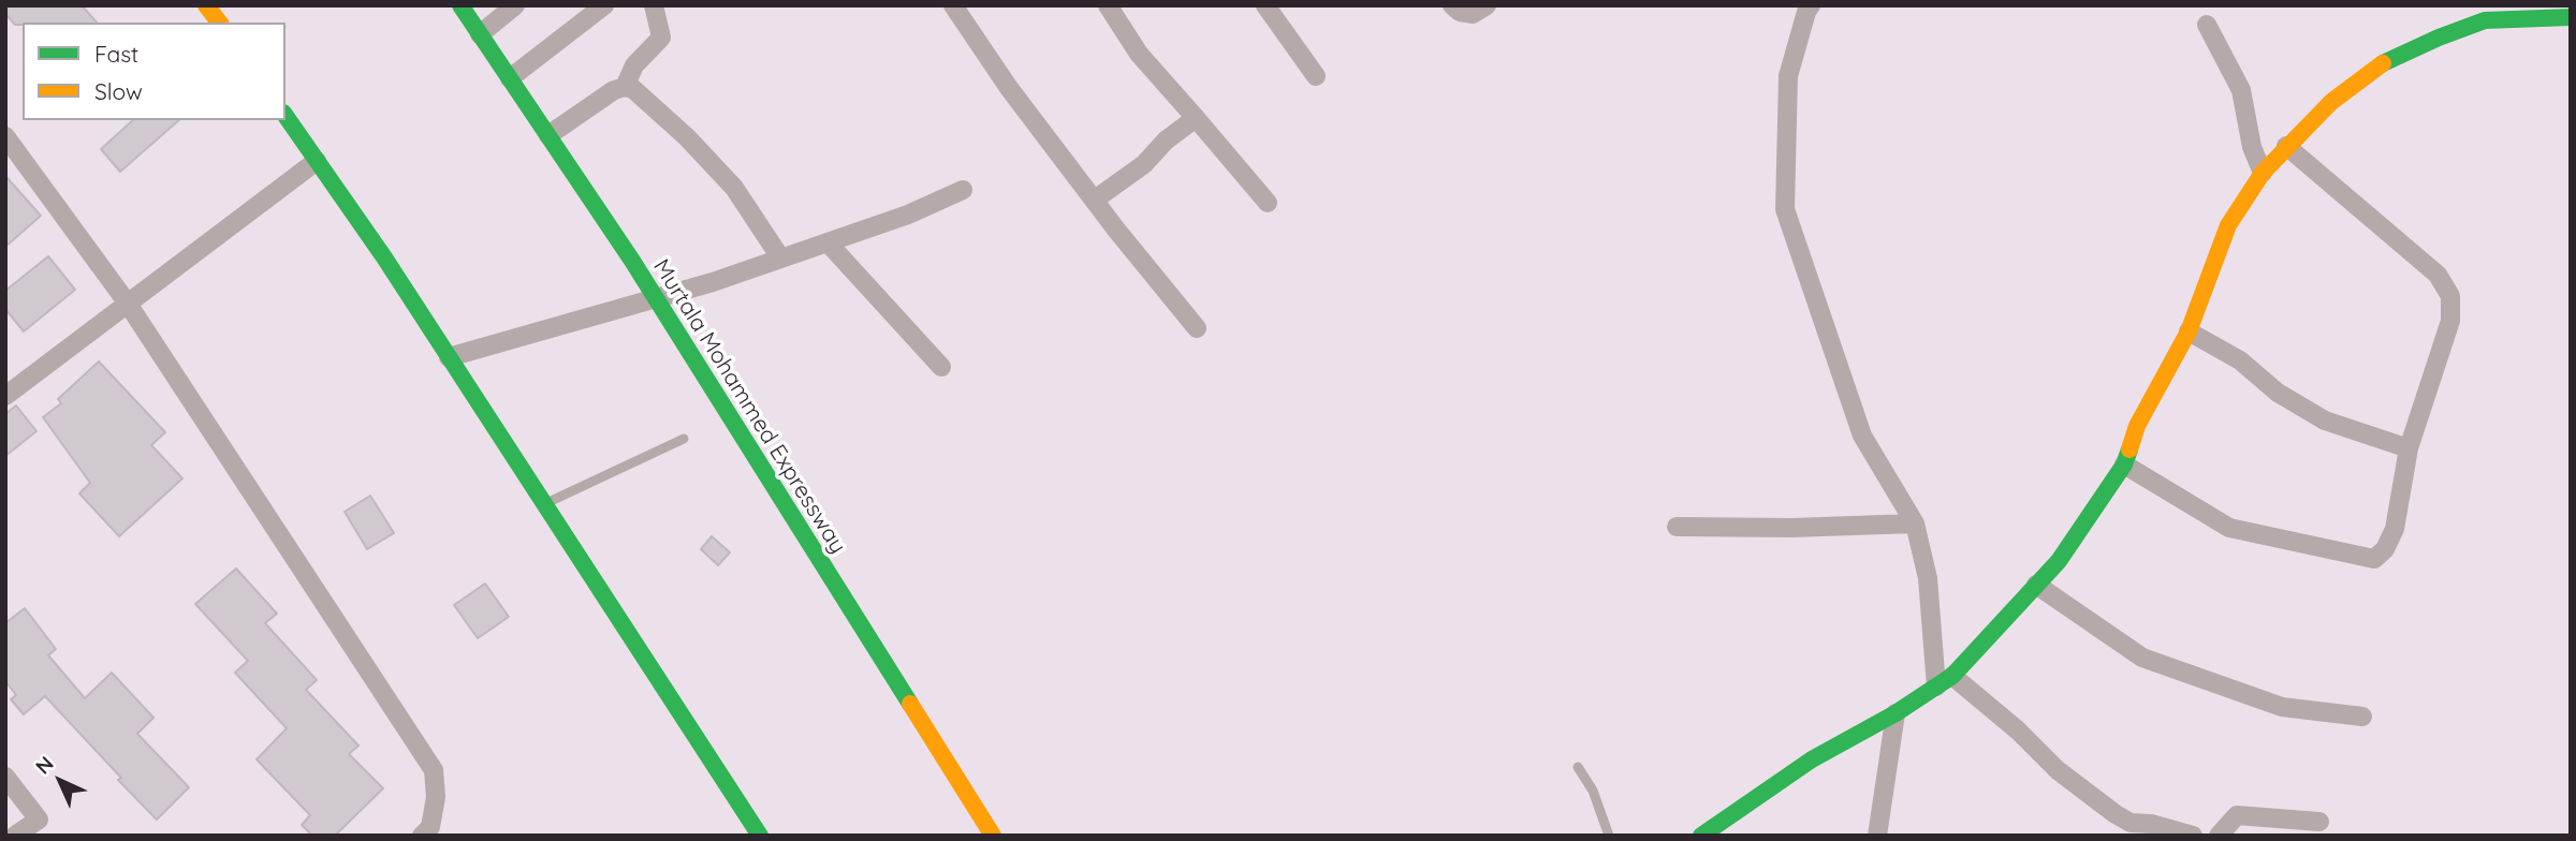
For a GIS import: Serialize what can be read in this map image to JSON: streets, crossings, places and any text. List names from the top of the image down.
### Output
{
  "streets": {
    "main road": ["Murtala Mohammed Expressway"]
  },
  "legend": ["Fast", "Slow"],
  "north": "top left"
}
